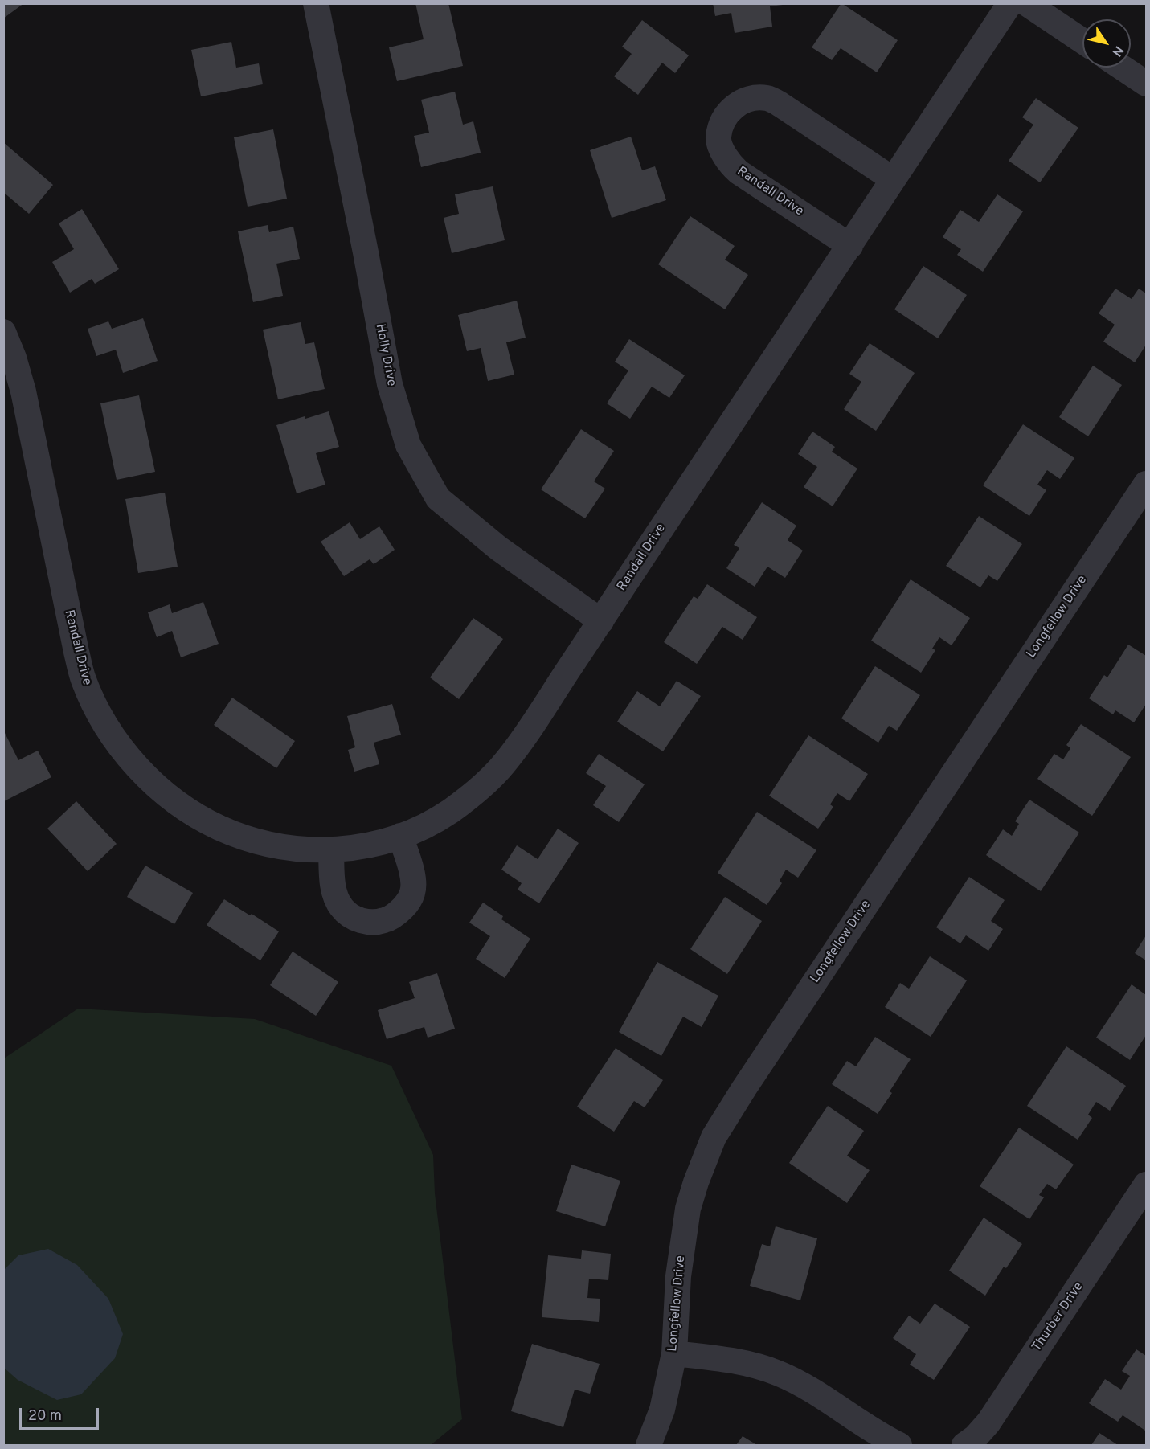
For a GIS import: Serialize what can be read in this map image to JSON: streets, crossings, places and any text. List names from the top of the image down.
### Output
{
  "streets": {
    "street": [
      "Randall Drive",
      "Holly Drive",
      "Longfellow Drive",
      "Thurber Drive"
    ]
  },
  "crossings": [
    ["Randall Drive", "Holly Drive"]
  ],
  "scale_bar": "20 m",
  "north": "bottom right"
}
